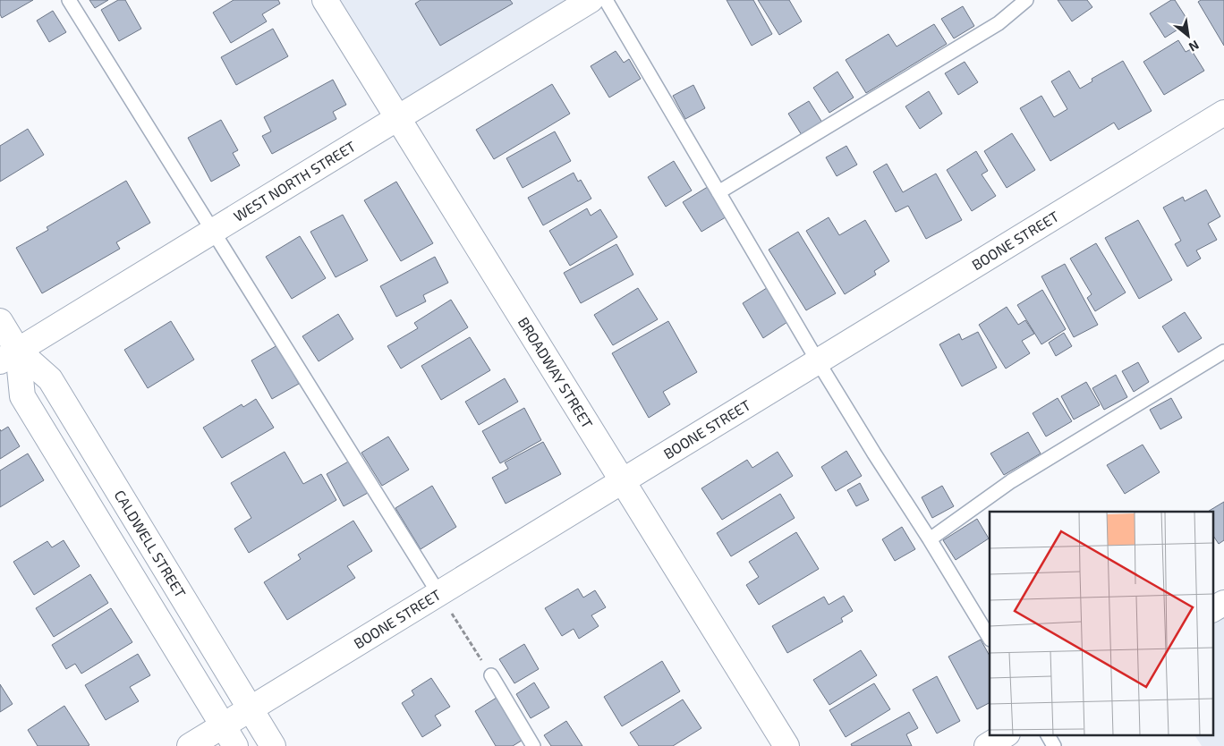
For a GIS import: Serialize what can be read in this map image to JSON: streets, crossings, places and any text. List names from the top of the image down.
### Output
{
  "streets": {
    "street": [
      "WEST NORTH STREET",
      "BOONE STREET",
      "BROADWAY STREET",
      "CALDWELL STREET"
    ]
  },
  "crossings": [
    ["WEST NORTH STREET", "BROADWAY STREET"],
    ["WEST NORTH STREET", "CALDWELL STREET"],
    ["BOONE STREET", "BROADWAY STREET"],
    ["BOONE STREET", "CALDWELL STREET"]
  ],
  "north": "bottom right"
}
